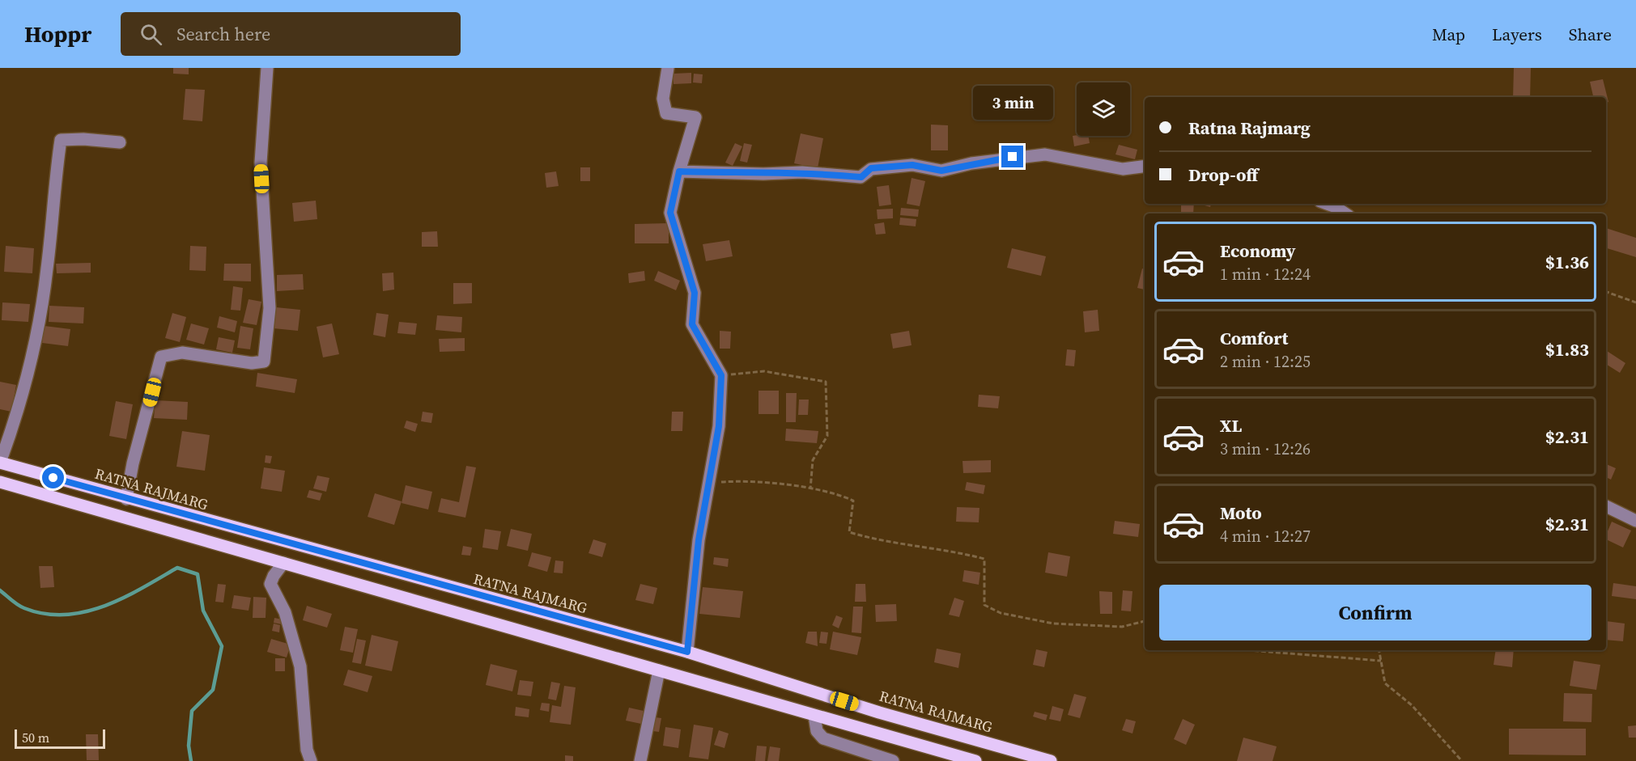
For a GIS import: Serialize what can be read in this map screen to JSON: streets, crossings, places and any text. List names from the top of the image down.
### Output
{
  "streets": {
    "main road": ["RATNA RAJMARG"]
  },
  "scale_bar": "50 m",
  "page": {
    "header": "Hoppr",
    "search": "Search here",
    "nav": ["Map", "Layers", "Share"],
    "bubble": "3 min",
    "banner": ["Ratna Rajmarg", "Drop-off"],
    "list": [
      {
        "name": "Economy",
        "note": "1 min · 12:24",
        "value": "$1.36"
      },
      {
        "name": "Comfort",
        "note": "2 min · 12:25",
        "value": "$1.83"
      },
      {
        "name": "XL",
        "note": "3 min · 12:26",
        "value": "$2.31"
      },
      {
        "name": "Moto",
        "note": "4 min · 12:27",
        "value": "$2.31"
      }
    ],
    "buttons": "Confirm",
    "scale": "50 m"
  }
}
